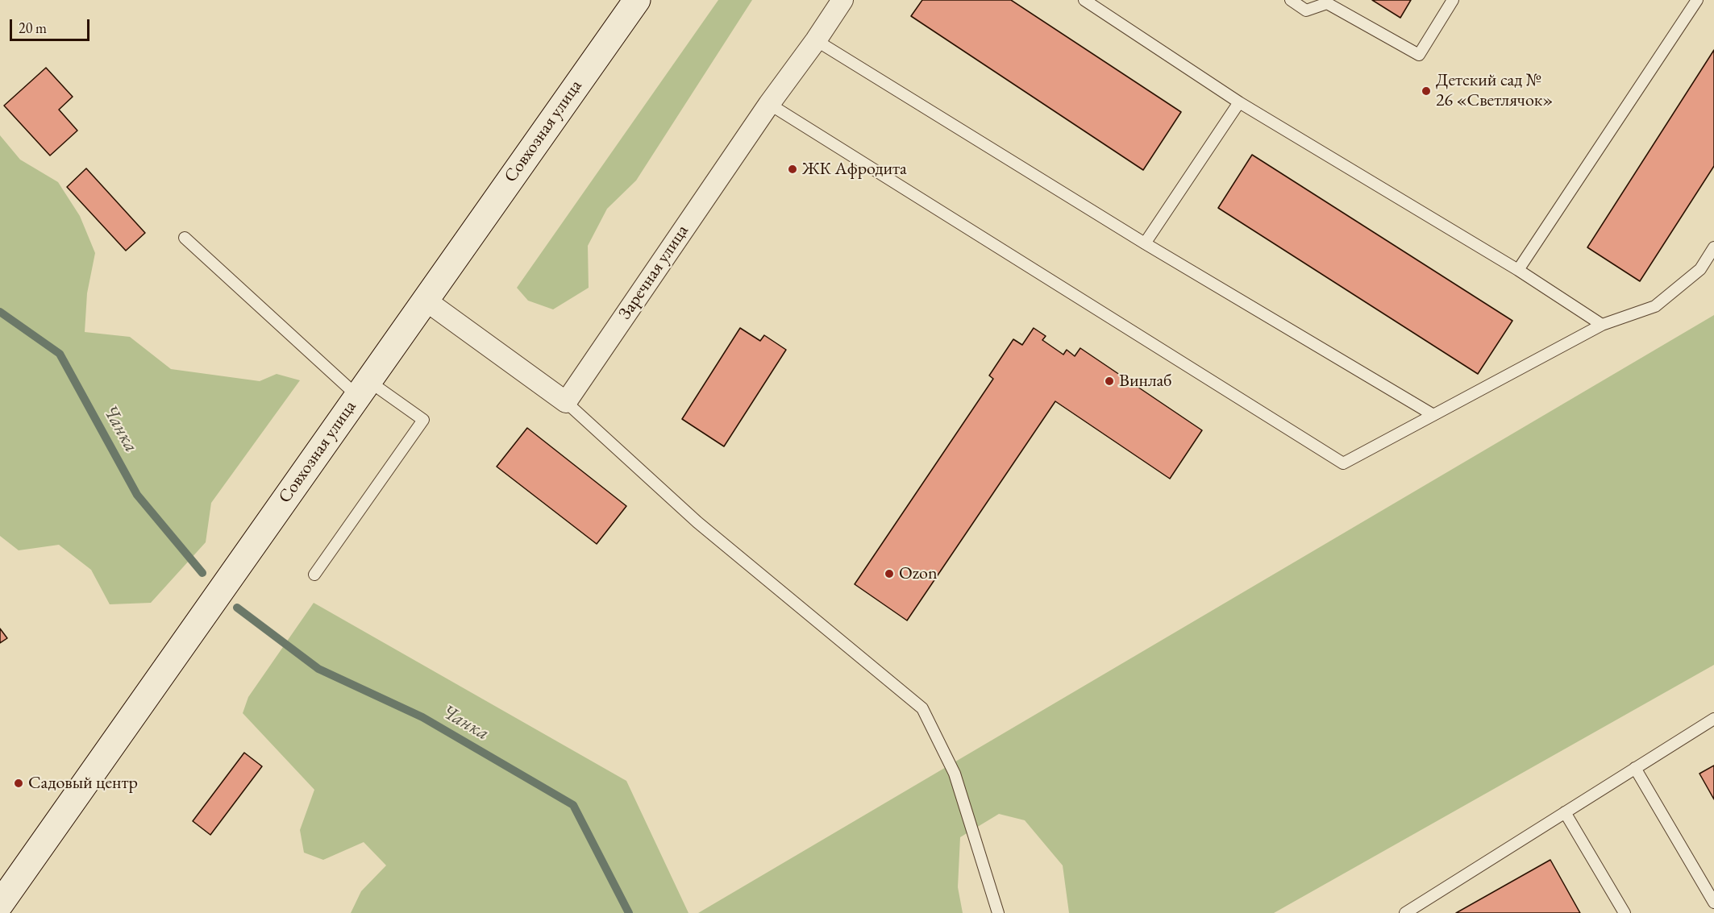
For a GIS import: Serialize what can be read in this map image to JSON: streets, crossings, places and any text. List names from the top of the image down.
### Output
{
  "streets": {
    "main road": ["Совхозная улица"],
    "street": ["Заречная улица"]
  },
  "water": ["Чанка"],
  "places": [
    "Детский сад № 26 «Светлячок»",
    "ЖК Афродита",
    "Винлаб",
    "Ozon",
    "Садовый центр"
  ],
  "scale_bar": "20 m"
}
